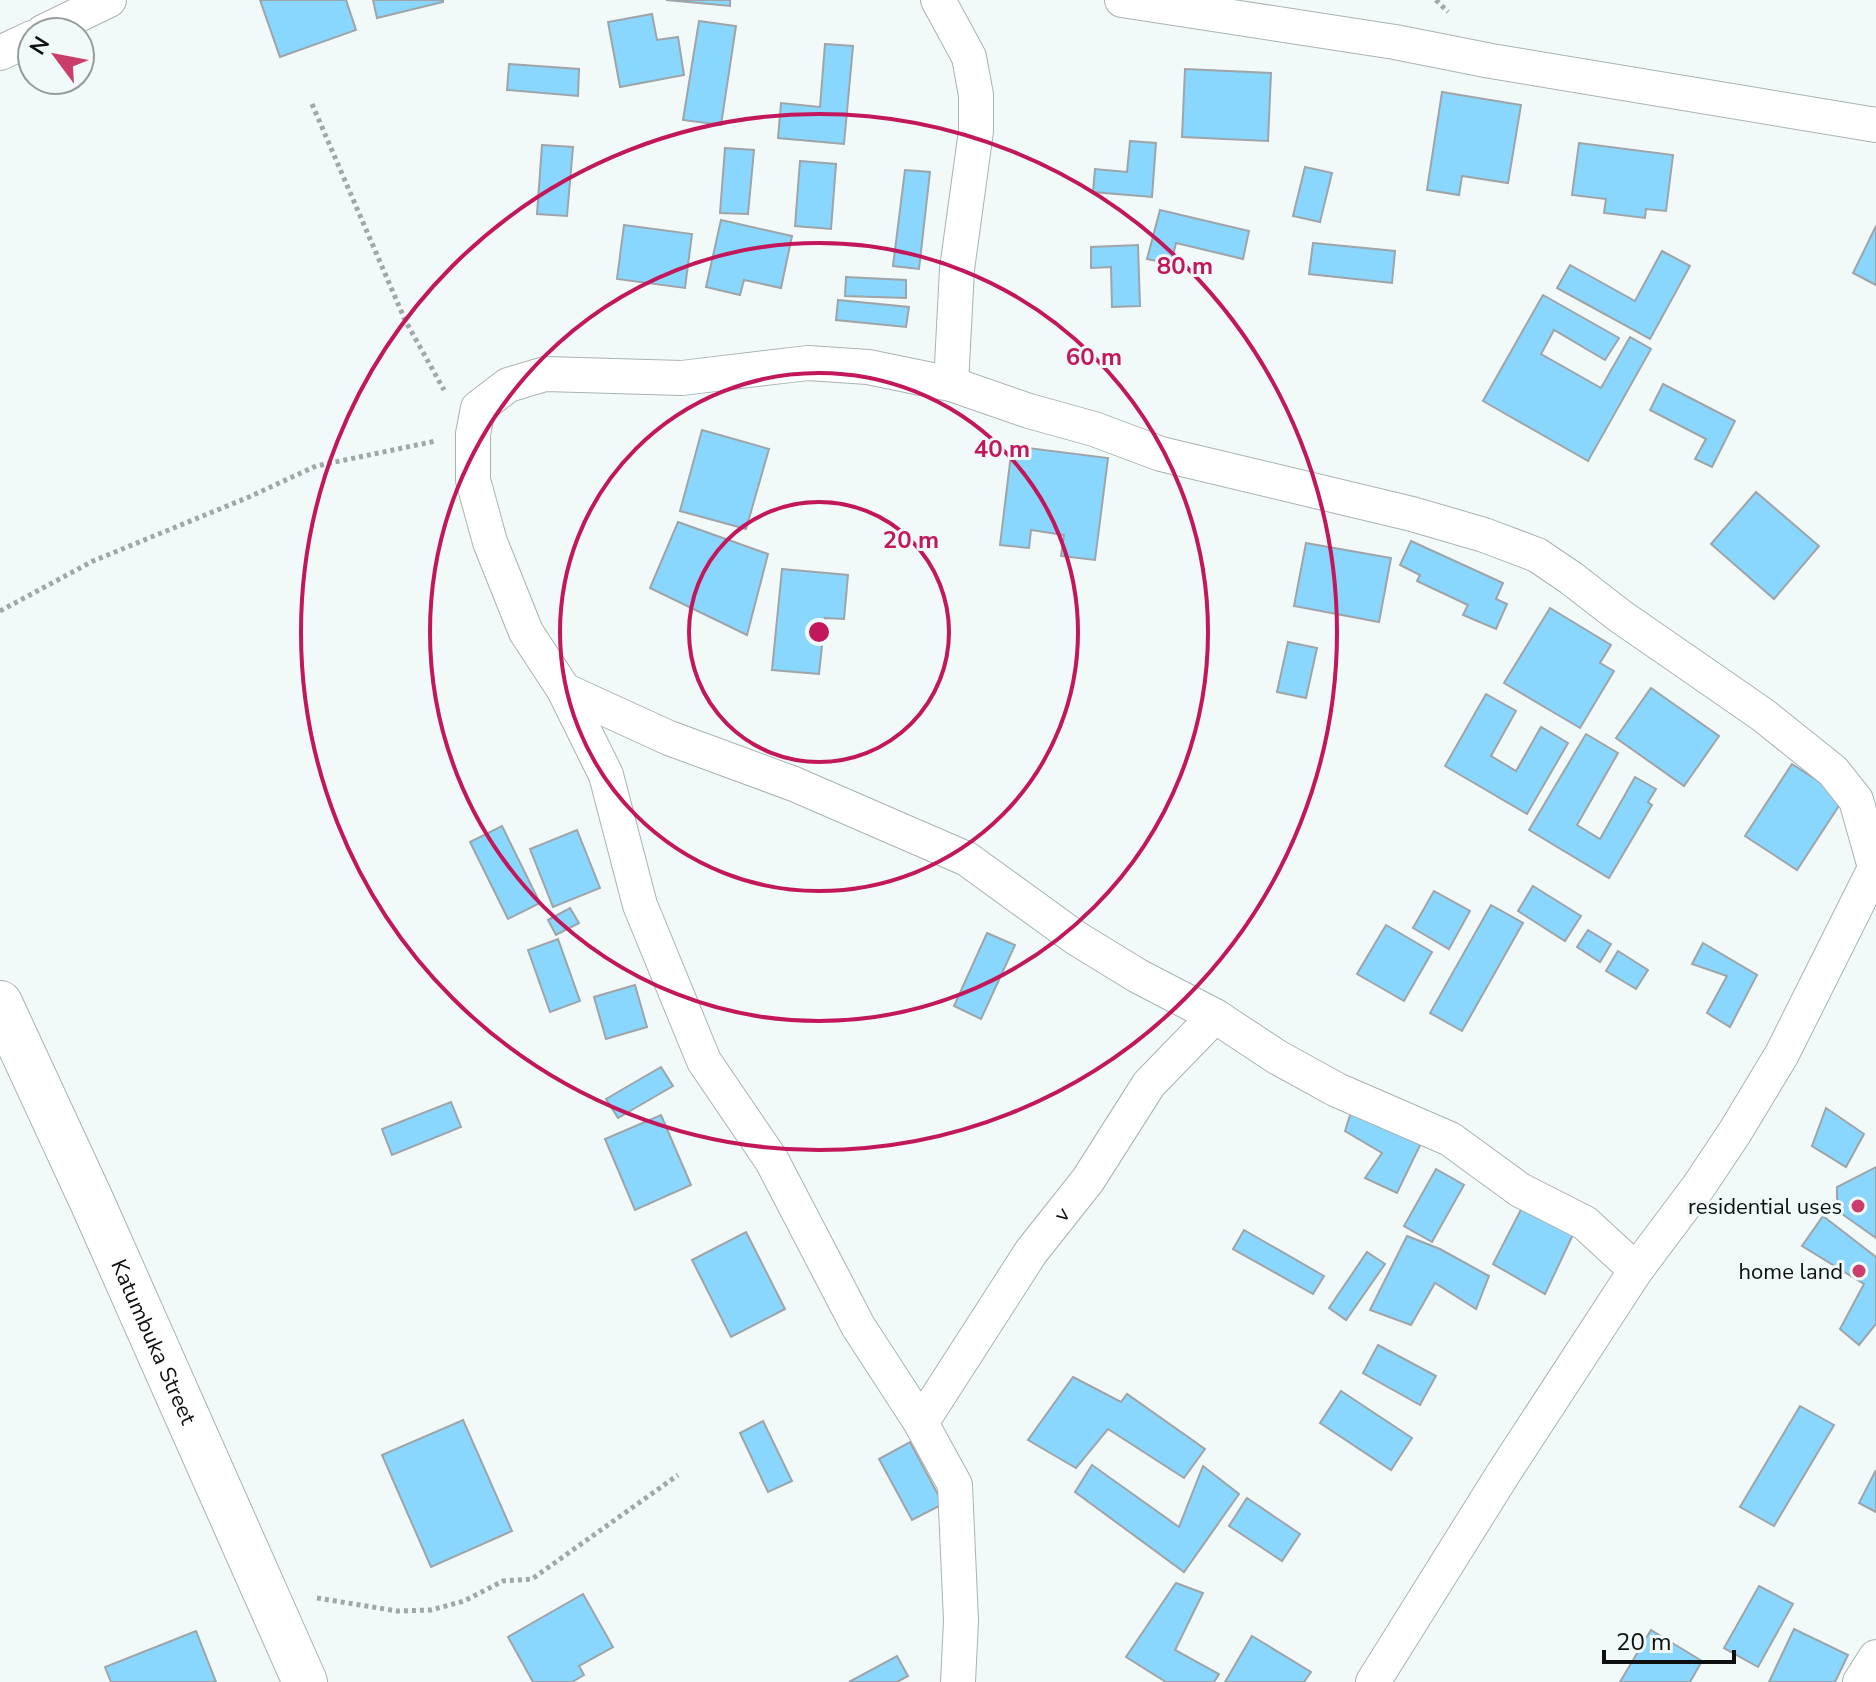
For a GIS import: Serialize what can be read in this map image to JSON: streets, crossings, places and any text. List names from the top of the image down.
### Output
{
  "streets": {
    "main road": ["Katumbuka Street"],
    "street": ["v"]
  },
  "places": ["residential uses", "home land"],
  "scale_bar": "20 m",
  "north": "top left",
  "rings": [
    "80 m",
    "60 m",
    "40 m",
    "20 m"
  ]
}
